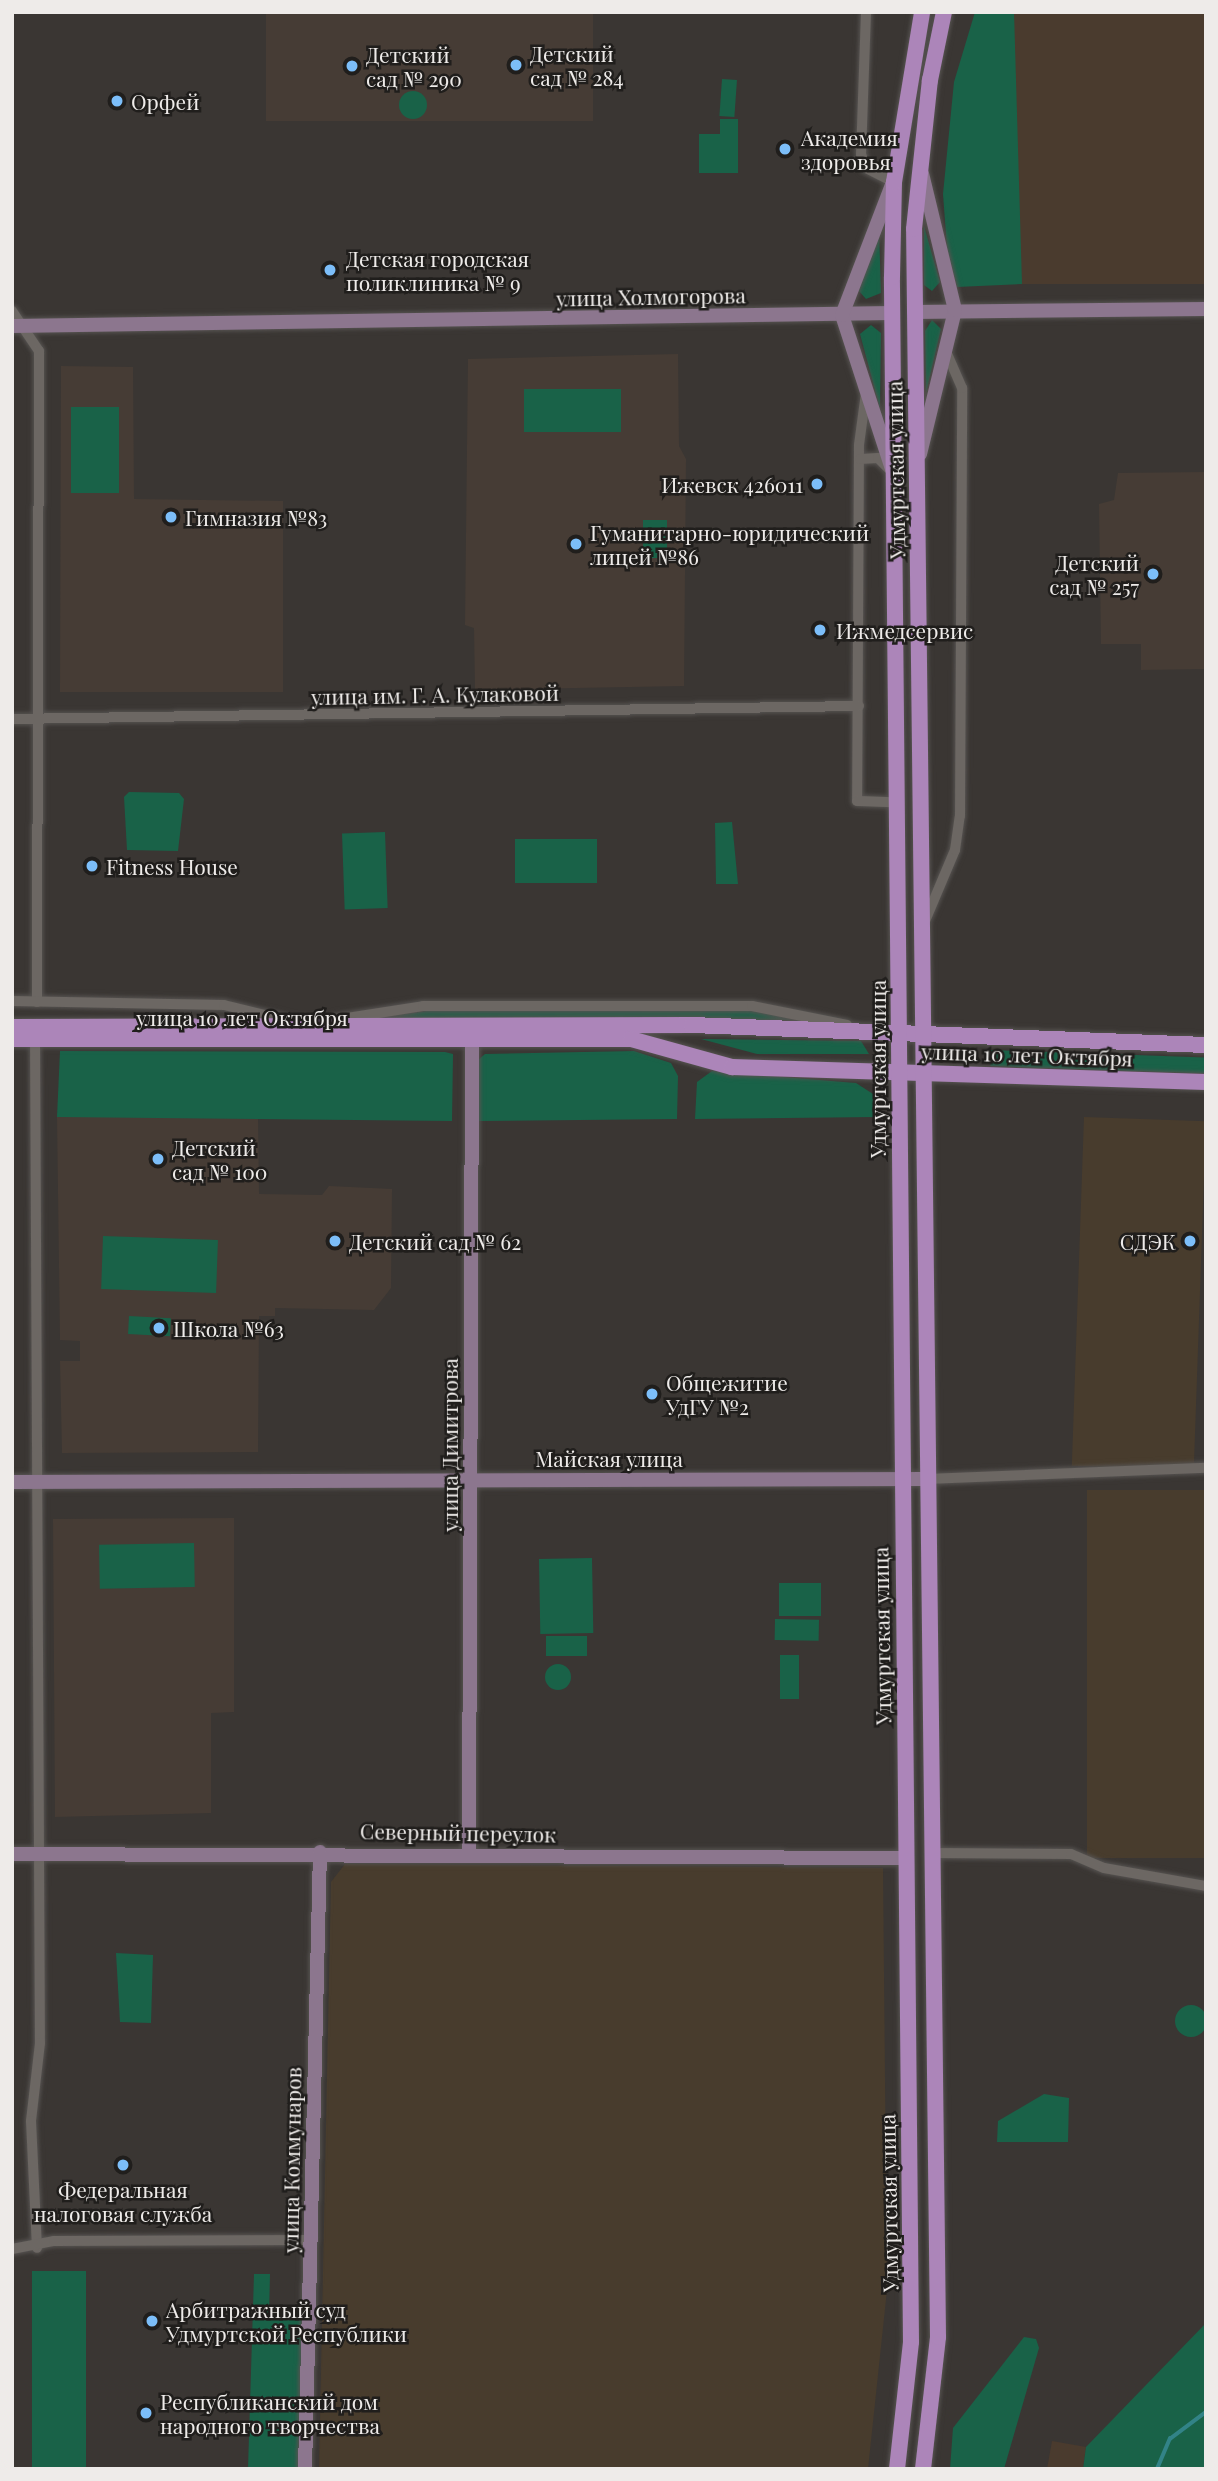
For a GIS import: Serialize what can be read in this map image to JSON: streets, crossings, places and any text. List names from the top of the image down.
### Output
{
  "streets": {
    "main road": ["улица Холмогорова", "Удмуртская улица", "улица 10 лет Октября"],
    "street": [
      "улица им. Г. А. Кулаковой",
      "улица Димитрова",
      "Майская улица",
      "Северный переулок",
      "улица Коммунаров"
    ]
  },
  "crossings": [
    ["улица Холмогорова", "Удмуртская улица"],
    ["Удмуртская улица", "улица им. Г. А. Кулаковой"],
    ["Удмуртская улица", "улица 10 лет Октября"],
    ["Удмуртская улица", "Майская улица"],
    ["Удмуртская улица", "Северный переулок"],
    ["улица 10 лет Октября", "улица Димитрова"],
    ["улица Димитрова", "Майская улица"],
    ["улица Димитрова", "Северный переулок"],
    ["Северный переулок", "улица Коммунаров"]
  ],
  "places": [
    "Детский сад № 284",
    "Детский сад № 290",
    "Орфей",
    "Академия здоровья",
    "Детская городская поликлиника № 9",
    "Ижевск 426011",
    "Гимназия №83",
    "Гуманитарно-юридический лицей №86",
    "Детский сад № 257",
    "Ижмедсервис",
    "Fitness House",
    "Детский сад № 100",
    "Детский сад № 62",
    "СДЭК",
    "Школа №63",
    "Общежитие УдГУ №2",
    "Федеральная налоговая служба",
    "Арбитражный суд Удмуртской Республики",
    "Республиканский дом народного творчества"
  ]
}
